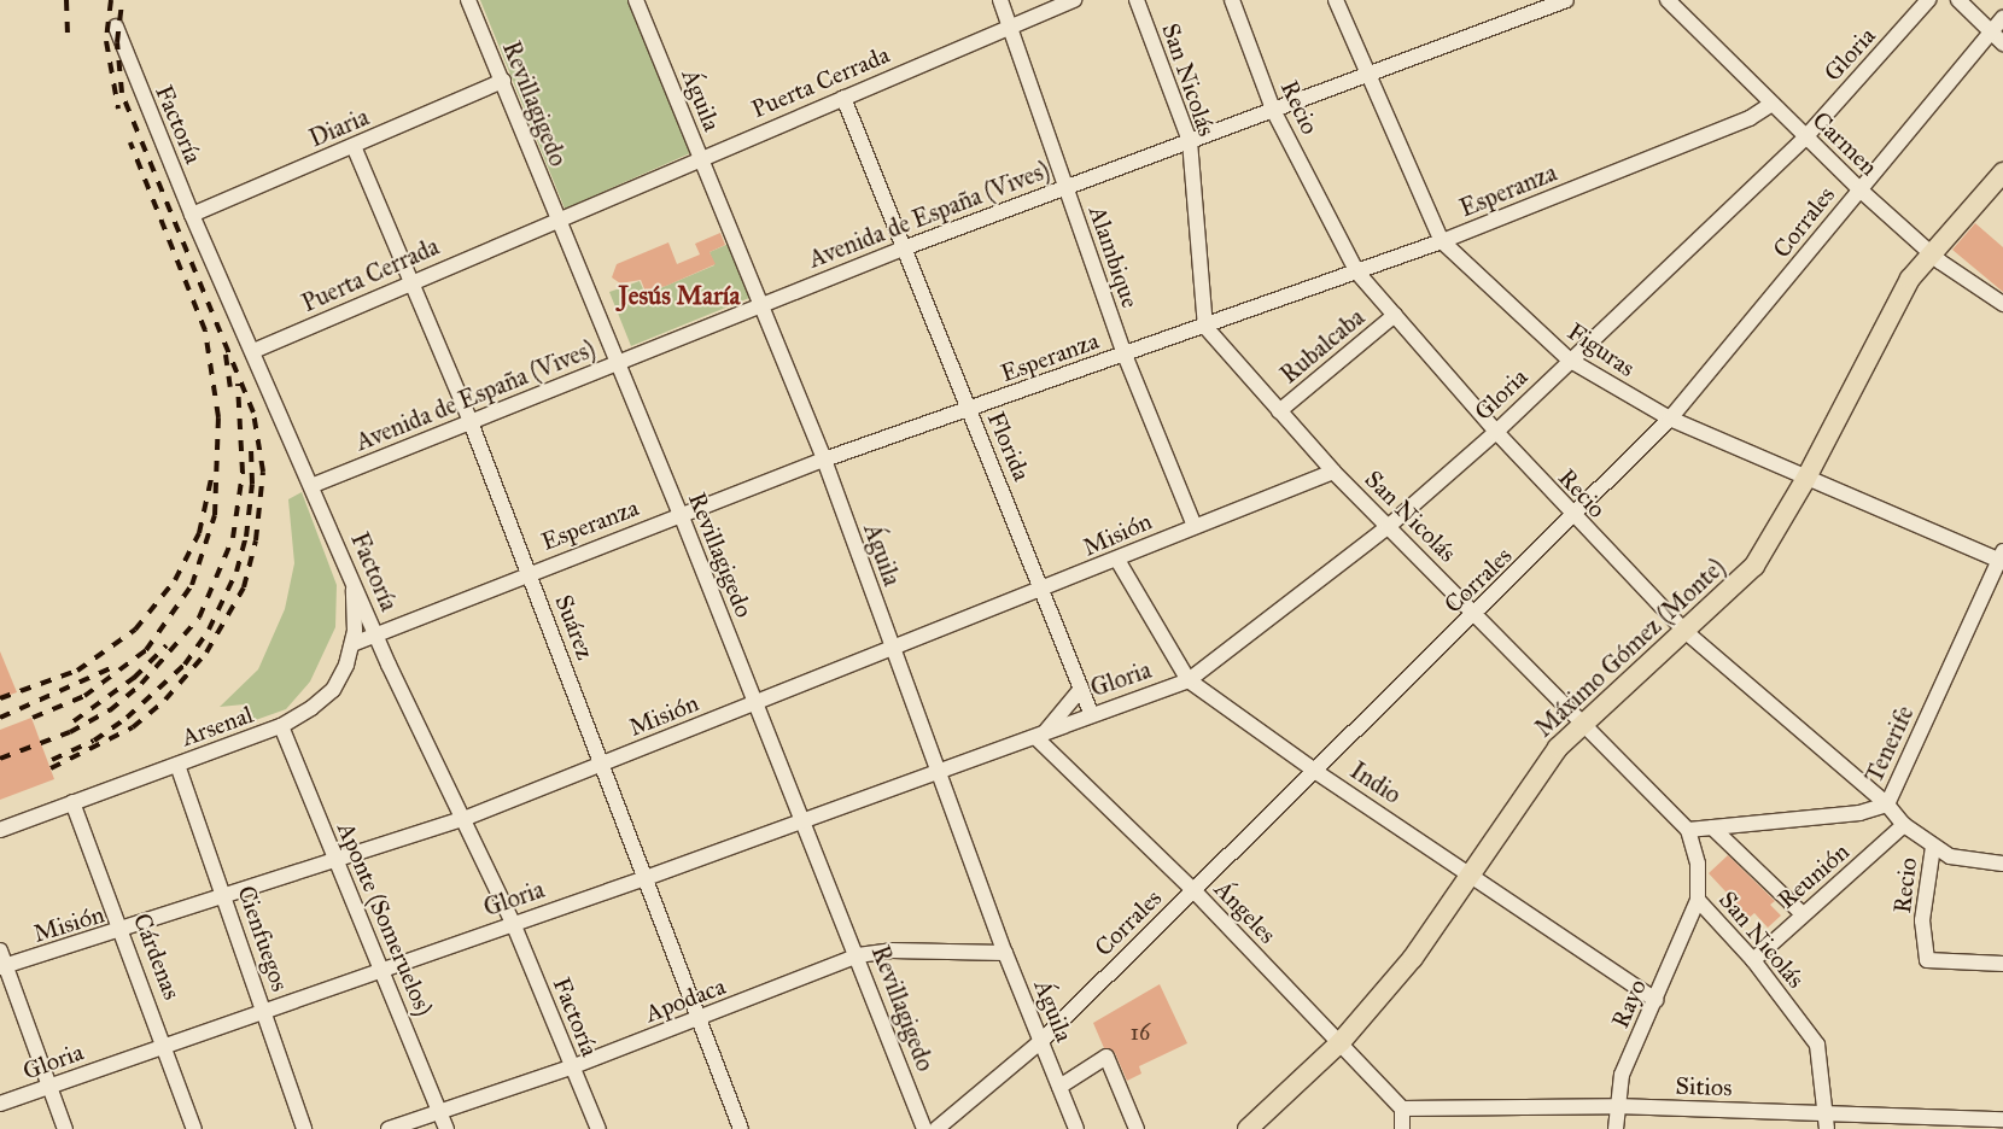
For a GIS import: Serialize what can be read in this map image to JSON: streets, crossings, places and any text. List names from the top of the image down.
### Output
{
  "streets": {
    "main road": ["Máximo Gómez (Monte)"],
    "street": [
      "Gloria",
      "San Nicolás",
      "Puerta Cerrada",
      "Águila",
      "Revillagigedo",
      "Recio",
      "Factoría",
      "Diaria",
      "Carmen",
      "Esperanza",
      "Avenida de España (Vives)",
      "Corrales",
      "Alambique",
      "Rubalcaba",
      "Figuras",
      "Florida",
      "Misión",
      "Suárez",
      "Arsenal",
      "Tenerife",
      "Indio",
      "Reunión",
      "Ángeles",
      "Aponte (Someruelos)",
      "Cienfuegos",
      "Cárdenas",
      "Apodaca",
      "Rayo",
      "Sitios"
    ]
  },
  "crossings": [
    ["Gloria", "San Nicolás"],
    ["Gloria", "Águila"],
    ["Gloria", "Revillagigedo"],
    ["Gloria", "Recio"],
    ["Gloria", "Factoría"],
    ["Gloria", "Carmen"],
    ["Gloria", "Figuras"],
    ["Gloria", "Florida"],
    ["Gloria", "Suárez"],
    ["Gloria", "Indio"],
    ["Gloria", "Ángeles"],
    ["Gloria", "Aponte (Someruelos)"],
    ["Gloria", "Cienfuegos"],
    ["Gloria", "Cárdenas"],
    ["San Nicolás", "Esperanza"],
    ["San Nicolás", "Avenida de España (Vives)"],
    ["San Nicolás", "Corrales"],
    ["San Nicolás", "Rubalcaba"],
    ["San Nicolás", "Misión"],
    ["San Nicolás", "Máximo Gómez (Monte)"],
    ["San Nicolás", "Tenerife"],
    ["San Nicolás", "Reunión"],
    ["San Nicolás", "Rayo"],
    ["San Nicolás", "Sitios"],
    ["Puerta Cerrada", "Águila"],
    ["Puerta Cerrada", "Revillagigedo"],
    ["Puerta Cerrada", "Factoría"],
    ["Puerta Cerrada", "Alambique"],
    ["Puerta Cerrada", "Florida"],
    ["Puerta Cerrada", "Suárez"],
    ["Águila", "Esperanza"],
    ["Águila", "Avenida de España (Vives)"],
    ["Águila", "Corrales"],
    ["Águila", "Misión"],
    ["Águila", "Apodaca"],
    ["Revillagigedo", "Diaria"],
    ["Revillagigedo", "Esperanza"],
    ["Revillagigedo", "Avenida de España (Vives)"],
    ["Revillagigedo", "Misión"],
    ["Revillagigedo", "Apodaca"],
    ["Recio", "Esperanza"],
    ["Recio", "Avenida de España (Vives)"],
    ["Recio", "Corrales"],
    ["Recio", "Rubalcaba"],
    ["Recio", "Máximo Gómez (Monte)"],
    ["Recio", "Tenerife"],
    ["Recio", "Reunión"],
    ["Factoría", "Diaria"],
    ["Factoría", "Esperanza"],
    ["Factoría", "Avenida de España (Vives)"],
    ["Factoría", "Misión"],
    ["Factoría", "Arsenal"],
    ["Factoría", "Apodaca"],
    ["Diaria", "Suárez"],
    ["Carmen", "Esperanza"],
    ["Carmen", "Corrales"],
    ["Carmen", "Máximo Gómez (Monte)"],
    ["Esperanza", "Alambique"],
    ["Esperanza", "Figuras"],
    ["Esperanza", "Florida"],
    ["Esperanza", "Suárez"],
    ["Esperanza", "Arsenal"],
    ["Avenida de España (Vives)", "Alambique"],
    ["Avenida de España (Vives)", "Figuras"],
    ["Avenida de España (Vives)", "Florida"],
    ["Avenida de España (Vives)", "Suárez"],
    ["Corrales", "Figuras"],
    ["Corrales", "Indio"],
    ["Corrales", "Ángeles"],
    ["Alambique", "Misión"],
    ["Figuras", "Máximo Gómez (Monte)"],
    ["Figuras", "Tenerife"],
    ["Florida", "Misión"],
    ["Misión", "Suárez"],
    ["Misión", "Indio"],
    ["Misión", "Aponte (Someruelos)"],
    ["Misión", "Cienfuegos"],
    ["Misión", "Cárdenas"],
    ["Suárez", "Apodaca"],
    ["Máximo Gómez (Monte)", "Indio"],
    ["Máximo Gómez (Monte)", "Ángeles"],
    ["Arsenal", "Aponte (Someruelos)"],
    ["Arsenal", "Cienfuegos"],
    ["Arsenal", "Cárdenas"],
    ["Indio", "Rayo"],
    ["Ángeles", "Sitios"],
    ["Aponte (Someruelos)", "Apodaca"],
    ["Rayo", "Sitios"]
  ],
  "districts": ["Jesús María"],
  "house_numbers": ["16"]
}
